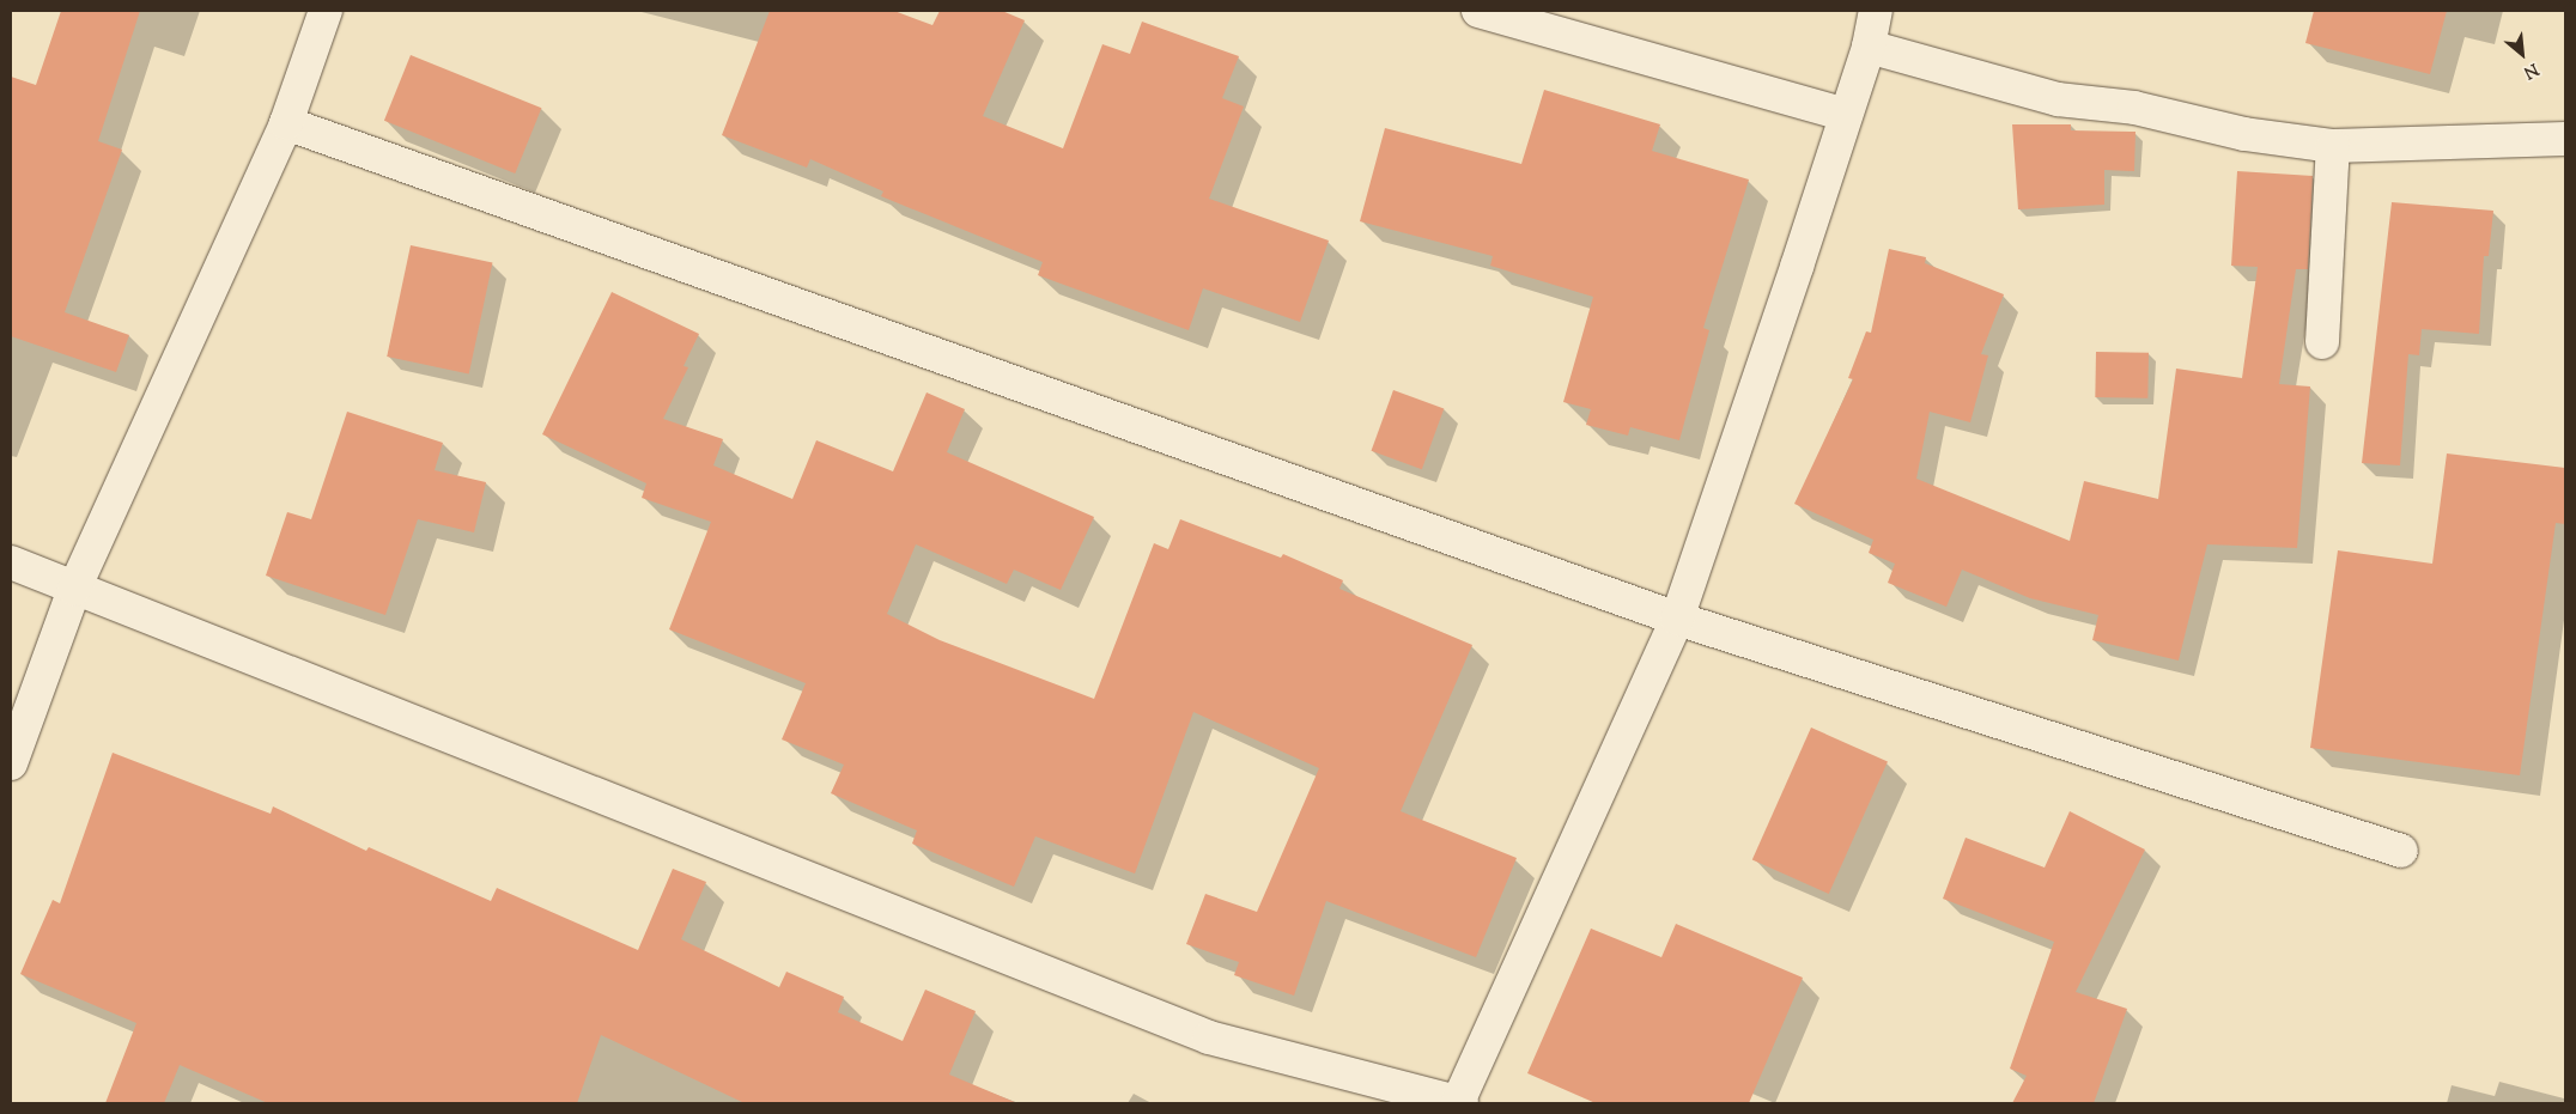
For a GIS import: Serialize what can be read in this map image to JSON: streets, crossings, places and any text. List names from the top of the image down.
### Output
{
  "north": "bottom right"
}
